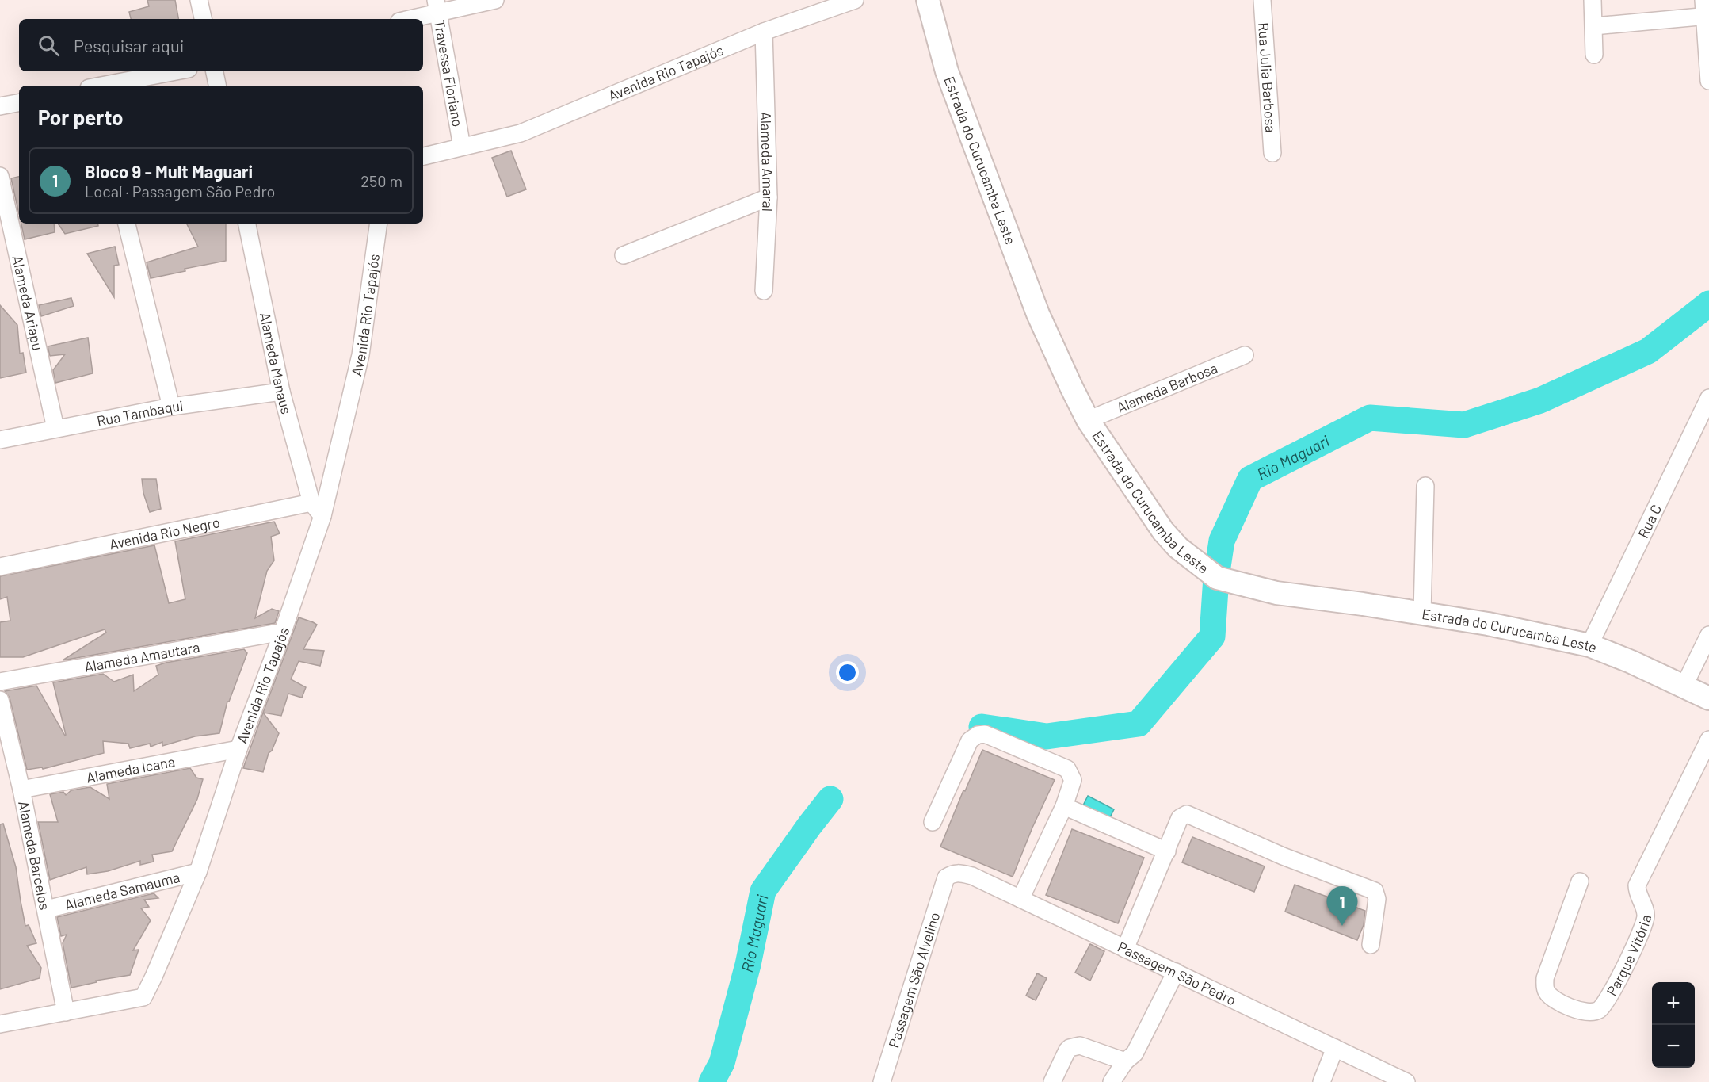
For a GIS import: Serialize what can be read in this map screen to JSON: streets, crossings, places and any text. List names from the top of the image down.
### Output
{
  "streets": {
    "main road": ["Estrada do Curucamba Leste"],
    "street": [
      "Travessa Floriano",
      "Avenida Rio Tapajós",
      "Rua Julia Barbosa",
      "Alameda Amaral",
      "Alameda Ariapu",
      "Alameda Manaus",
      "Alameda Barbosa",
      "Rua Tambaqui",
      "Rua C",
      "Avenida Rio Negro",
      "Alameda Amautara",
      "Alameda Icana",
      "Alameda Barcelos",
      "Alameda Samauma",
      "Parque Vitória",
      "Passagem São Pedro",
      "Passagem São Alvelino"
    ]
  },
  "crossings": [
    ["Travessa Floriano", "Avenida Rio Tapajós"],
    ["Avenida Rio Tapajós", "Alameda Amaral"],
    ["Avenida Rio Tapajós", "Alameda Amautara"],
    ["Avenida Rio Tapajós", "Alameda Icana"],
    ["Avenida Rio Tapajós", "Alameda Barcelos"],
    ["Avenida Rio Tapajós", "Alameda Samauma"],
    ["Estrada do Curucamba Leste", "Alameda Barbosa"],
    ["Estrada do Curucamba Leste", "Rua C"],
    ["Alameda Ariapu", "Rua Tambaqui"],
    ["Alameda Manaus", "Rua Tambaqui"],
    ["Alameda Manaus", "Avenida Rio Negro"],
    ["Alameda Icana", "Alameda Barcelos"],
    ["Alameda Barcelos", "Alameda Samauma"],
    ["Passagem São Pedro", "Passagem São Alvelino"]
  ],
  "water": ["Rio Maguari"],
  "page": {
    "search": "Pesquisar aqui",
    "heading": "Por perto",
    "list": [
      {
        "mark": "1",
        "name": "Bloco 9 - Mult Maguari",
        "note": "Local · Passagem São Pedro",
        "value": "250 m"
      }
    ],
    "pins": "1",
    "map_buttons": ["+", "−"]
  }
}
